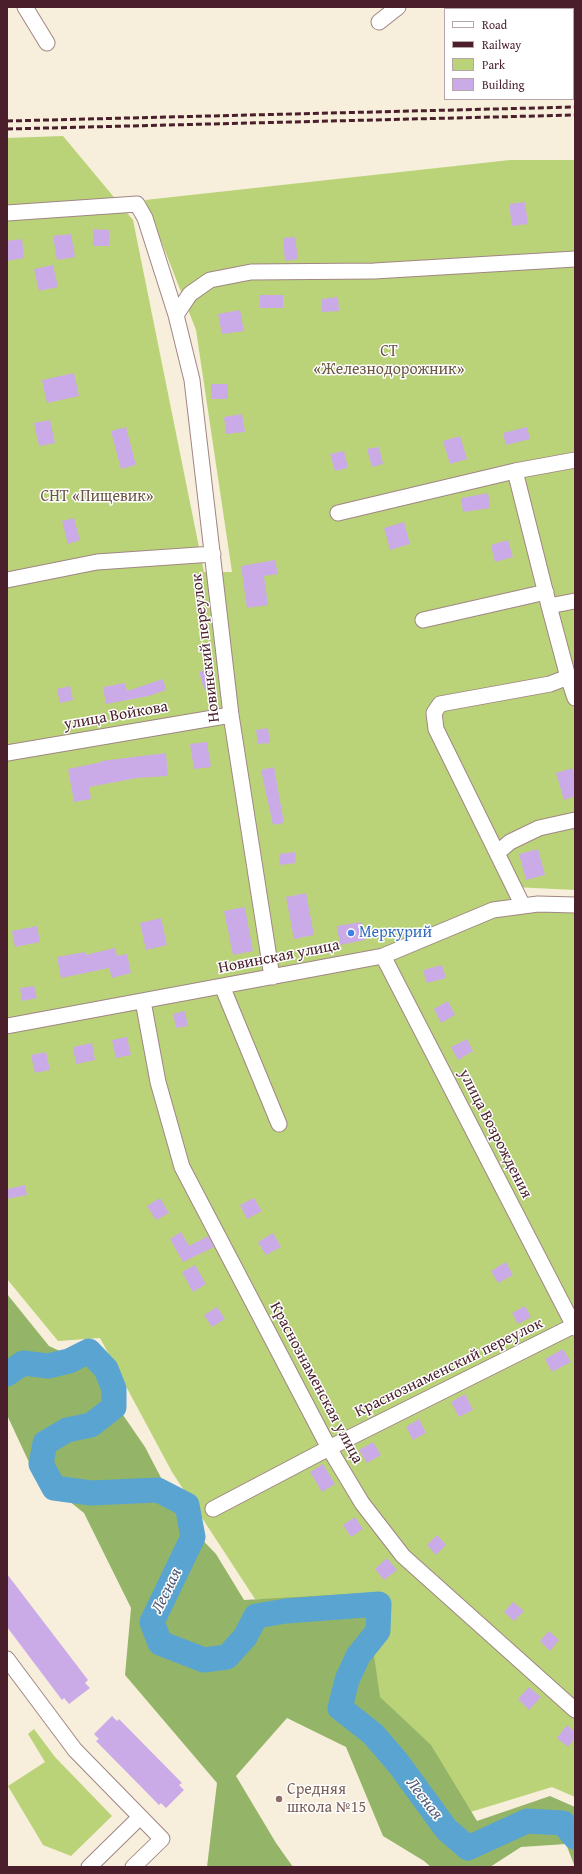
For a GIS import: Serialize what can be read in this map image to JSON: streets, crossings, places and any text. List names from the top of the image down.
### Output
{
  "streets": {
    "street": [
      "Новинский переулок",
      "улица Войкова",
      "Новинская улица",
      "улица Возрождения",
      "Краснознаменский переулок",
      "Краснознаменская улица"
    ]
  },
  "crossings": [
    ["Новинский переулок", "улица Войкова"],
    ["Новинский переулок", "Новинская улица"],
    ["Новинская улица", "улица Возрождения"],
    ["Новинская улица", "Краснознаменская улица"],
    ["улица Возрождения", "Краснознаменский переулок"],
    ["Краснознаменский переулок", "Краснознаменская улица"]
  ],
  "water": ["Лесная"],
  "parks": ["СТ «Железнодорожник»", "СНТ «Пищевик»"],
  "places": ["Меркурий", "Средняя школа №15"],
  "legend": [
    "Road",
    "Railway",
    "Park",
    "Building"
  ]
}
